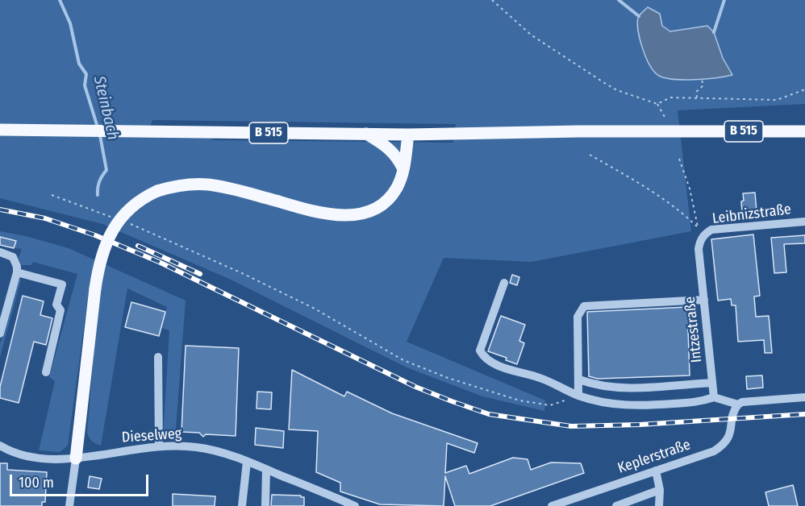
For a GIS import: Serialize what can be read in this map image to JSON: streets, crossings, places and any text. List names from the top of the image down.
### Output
{
  "streets": {
    "main road": ["B 515"],
    "street": [
      "Leibnizstraße",
      "Intzestraße",
      "Dieselweg",
      "Keplerstraße"
    ]
  },
  "crossings": [
    ["Leibnizstraße", "Intzestraße"]
  ],
  "water": ["Steinbach"],
  "scale_bar": "100 m"
}
